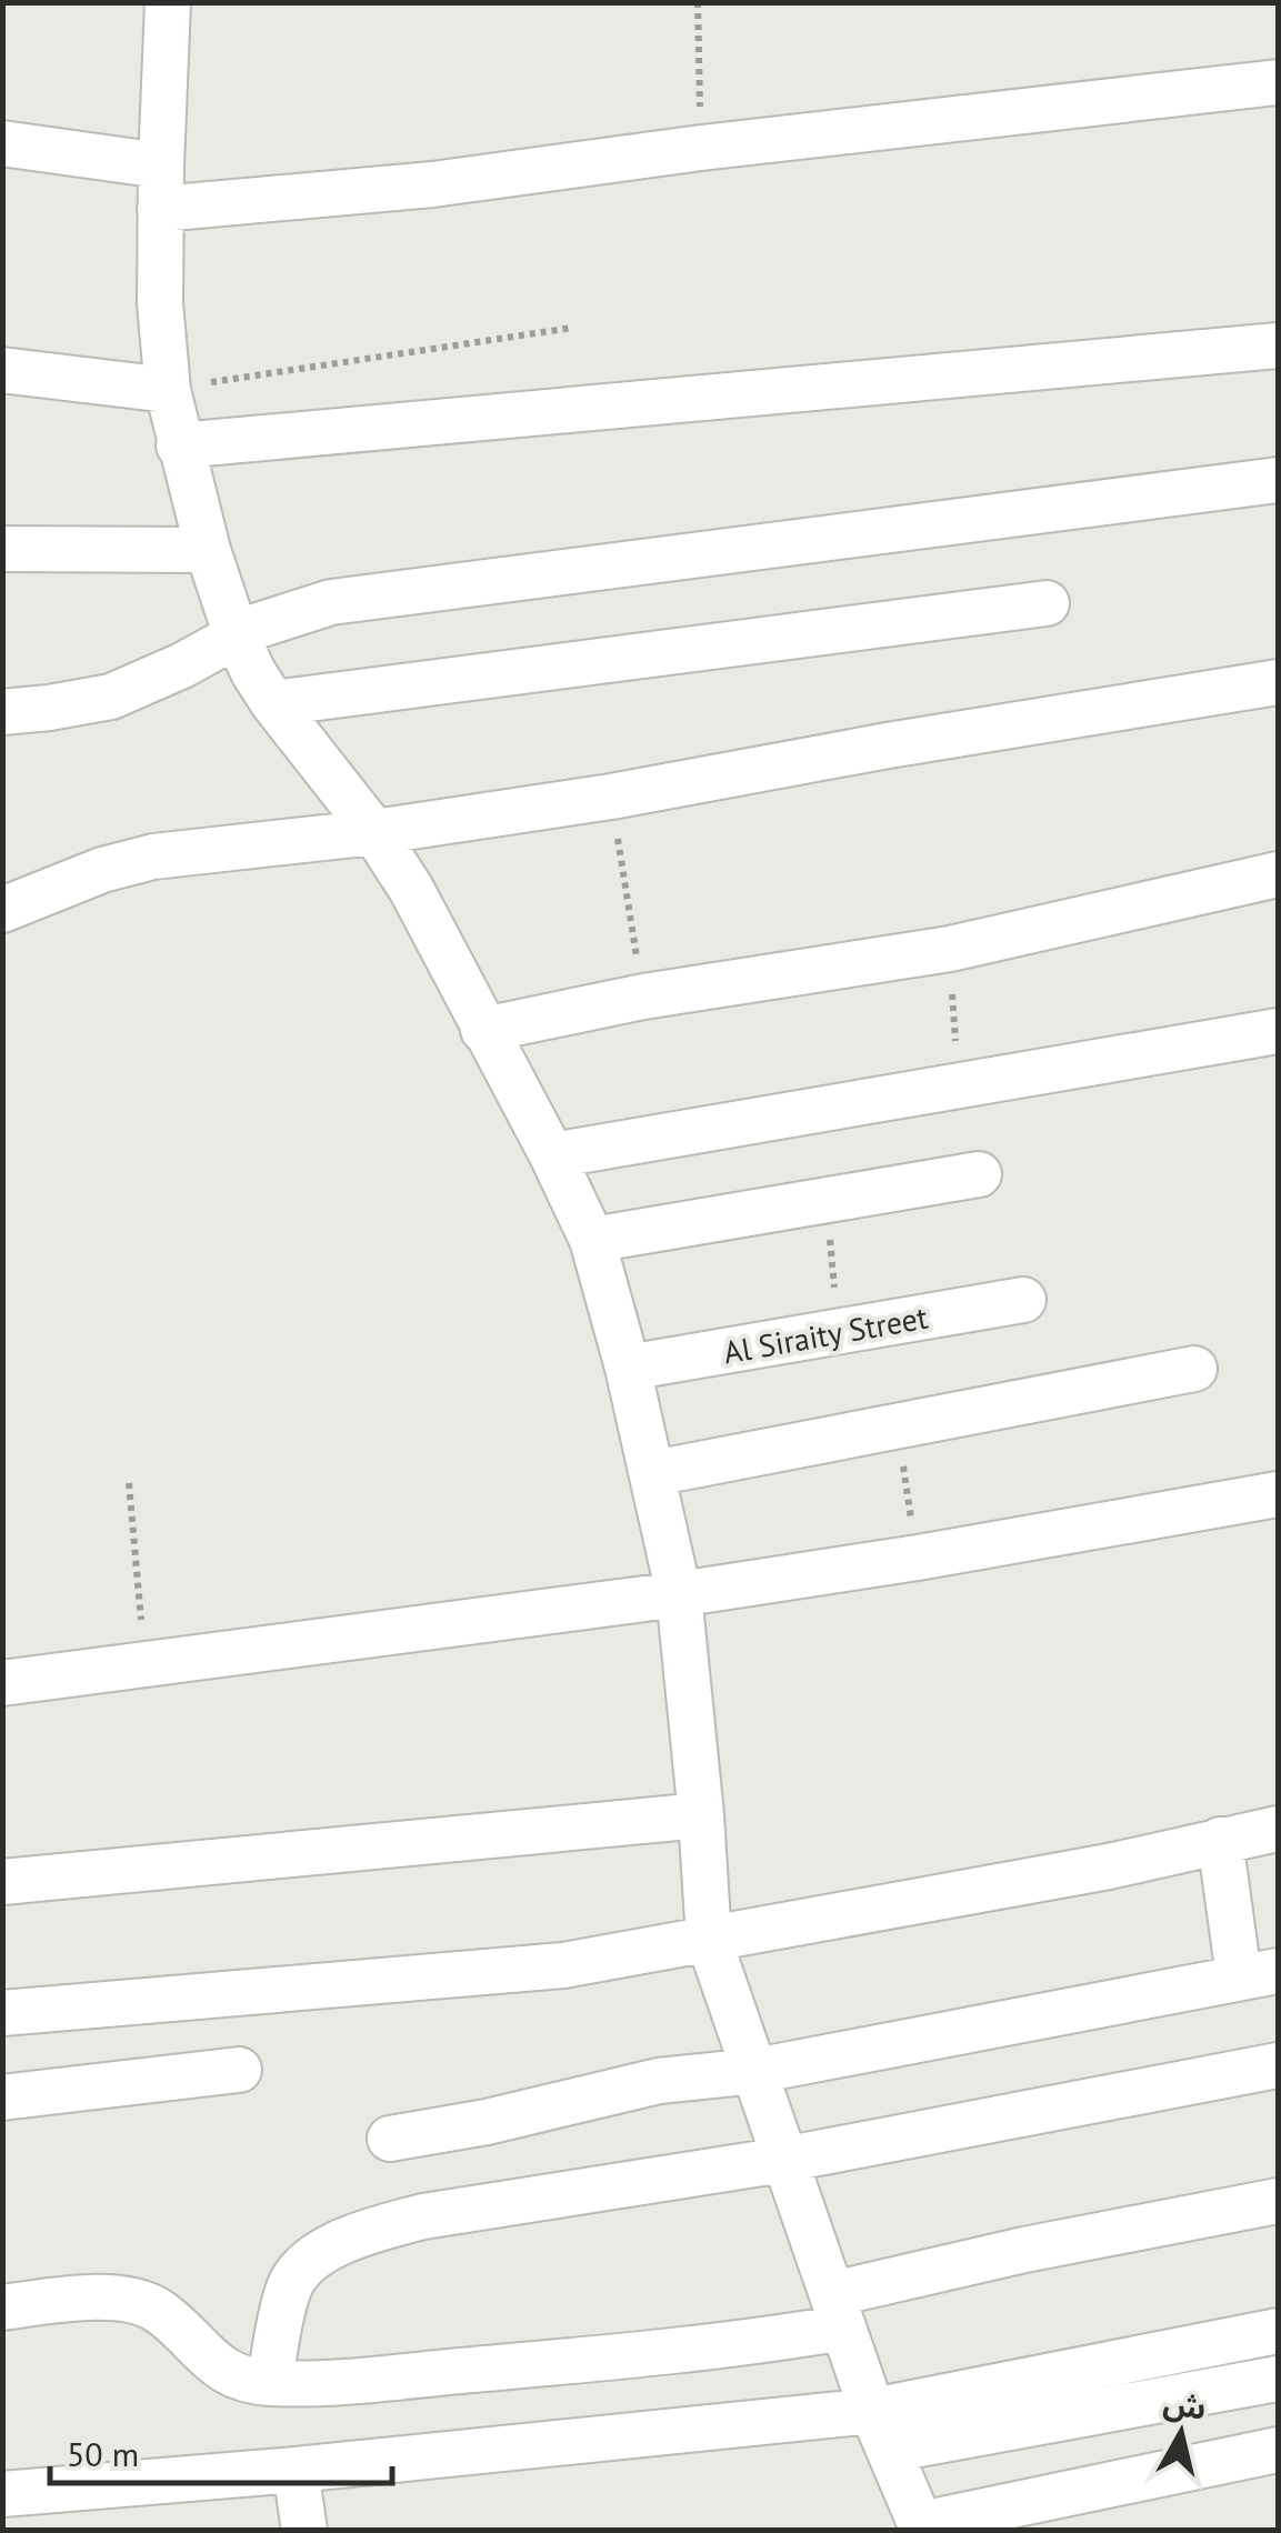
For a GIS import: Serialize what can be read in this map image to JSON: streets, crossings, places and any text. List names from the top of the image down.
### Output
{
  "streets": {
    "street": ["Al Siraity Street"]
  },
  "scale_bar": "50 m",
  "north": "top"
}
